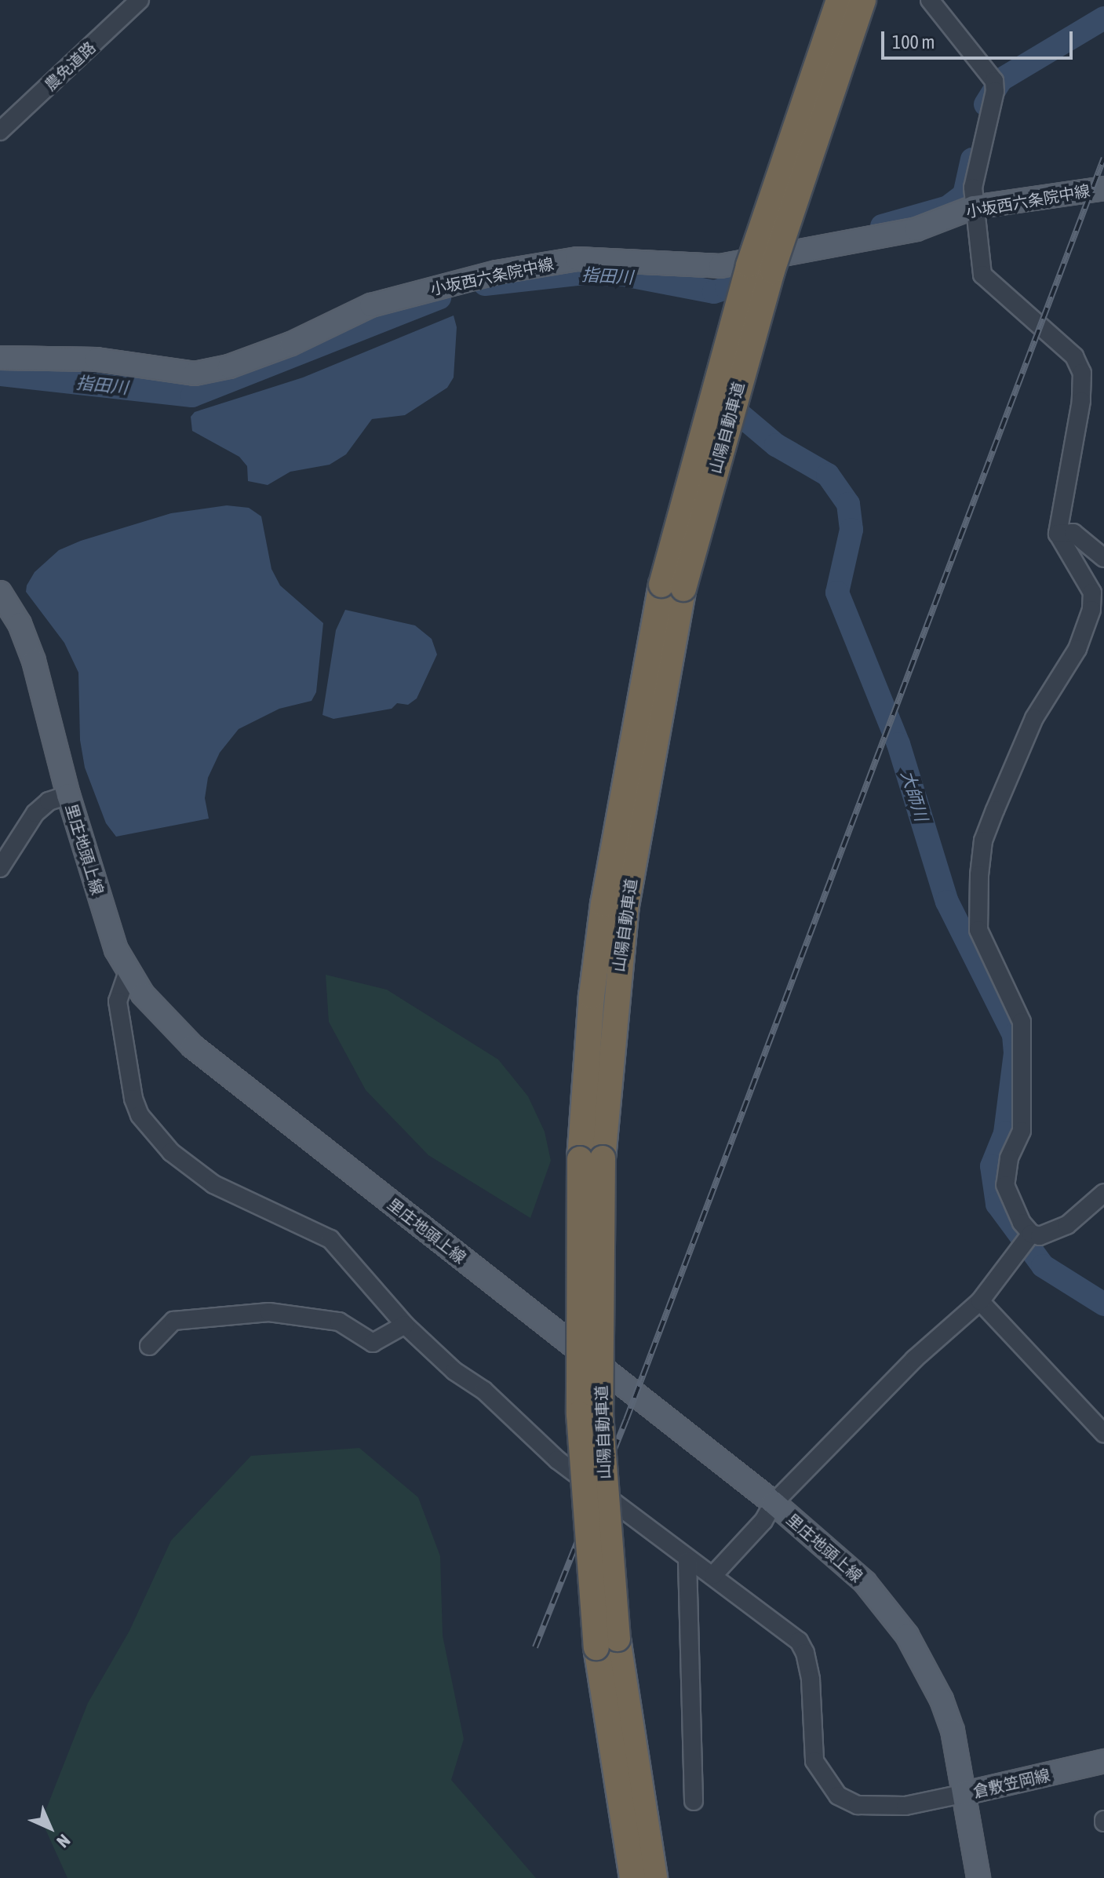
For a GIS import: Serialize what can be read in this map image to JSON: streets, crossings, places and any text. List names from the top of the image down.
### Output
{
  "streets": {
    "highway": ["山陽自動車道"],
    "main road": ["小坂西六条院中線", "里庄地頭上線", "倉敷笠岡線"],
    "street": ["農免道路"]
  },
  "crossings": [
    ["里庄地頭上線", "倉敷笠岡線"]
  ],
  "water": ["指田川", "大師川"],
  "scale_bar": "100 m",
  "north": "bottom right"
}
